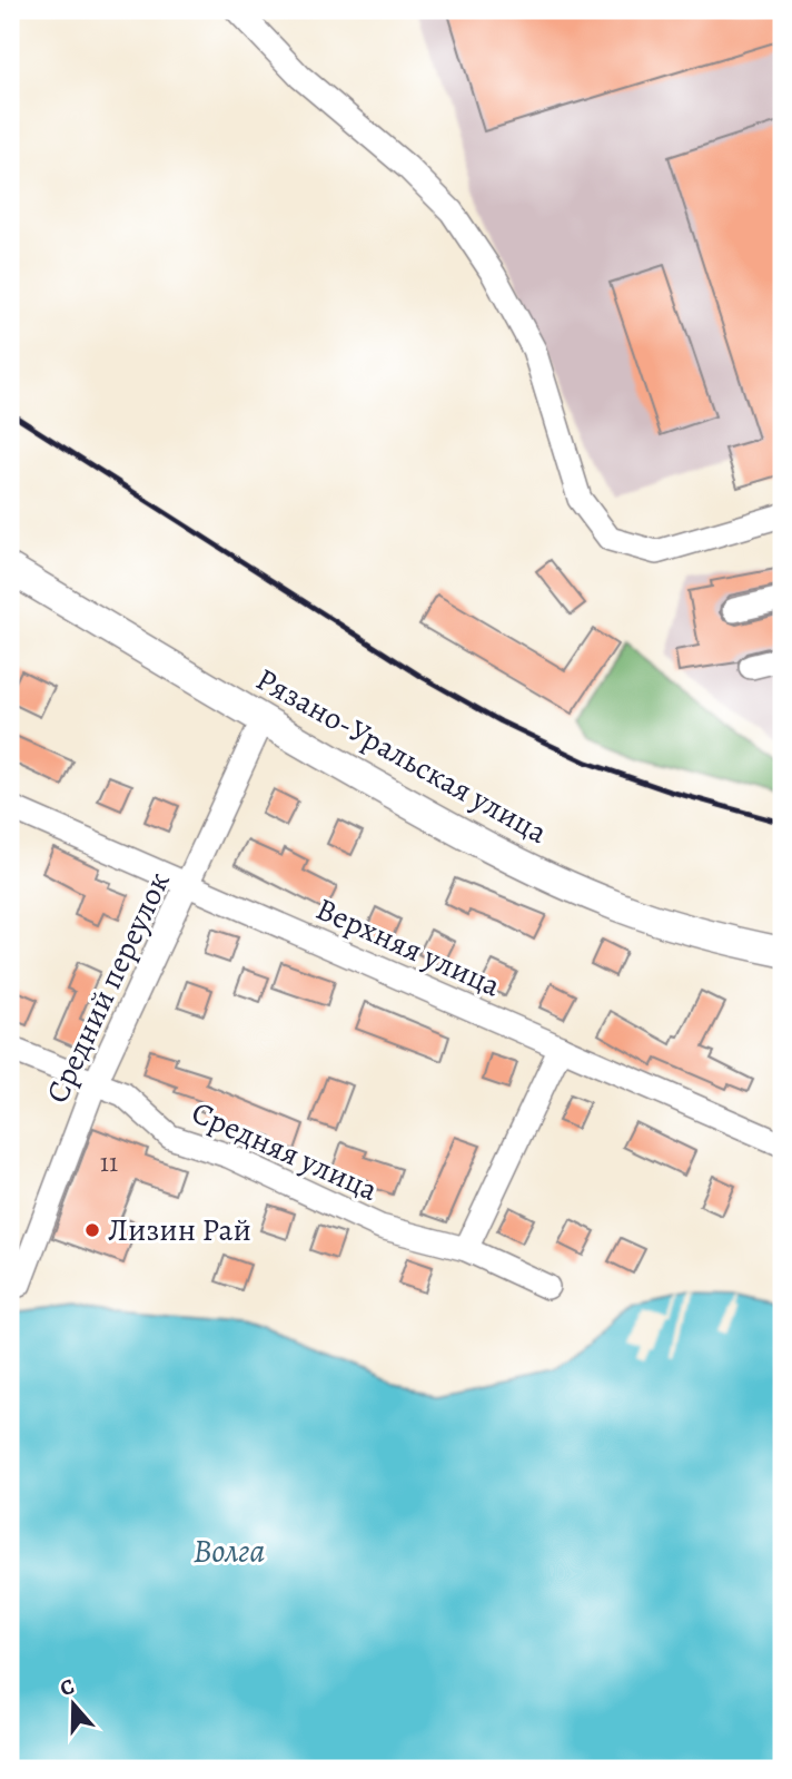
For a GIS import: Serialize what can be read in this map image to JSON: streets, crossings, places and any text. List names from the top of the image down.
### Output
{
  "streets": {
    "main road": ["Рязано-Уральская улица"],
    "street": ["Верхняя улица", "Средний переулок", "Средняя улица"]
  },
  "crossings": [
    ["Рязано-Уральская улица", "Средний переулок"],
    ["Верхняя улица", "Средний переулок"],
    ["Средний переулок", "Средняя улица"]
  ],
  "water": ["Волга"],
  "places": ["Лизин Рай"],
  "house_numbers": ["11"],
  "north": "top"
}
